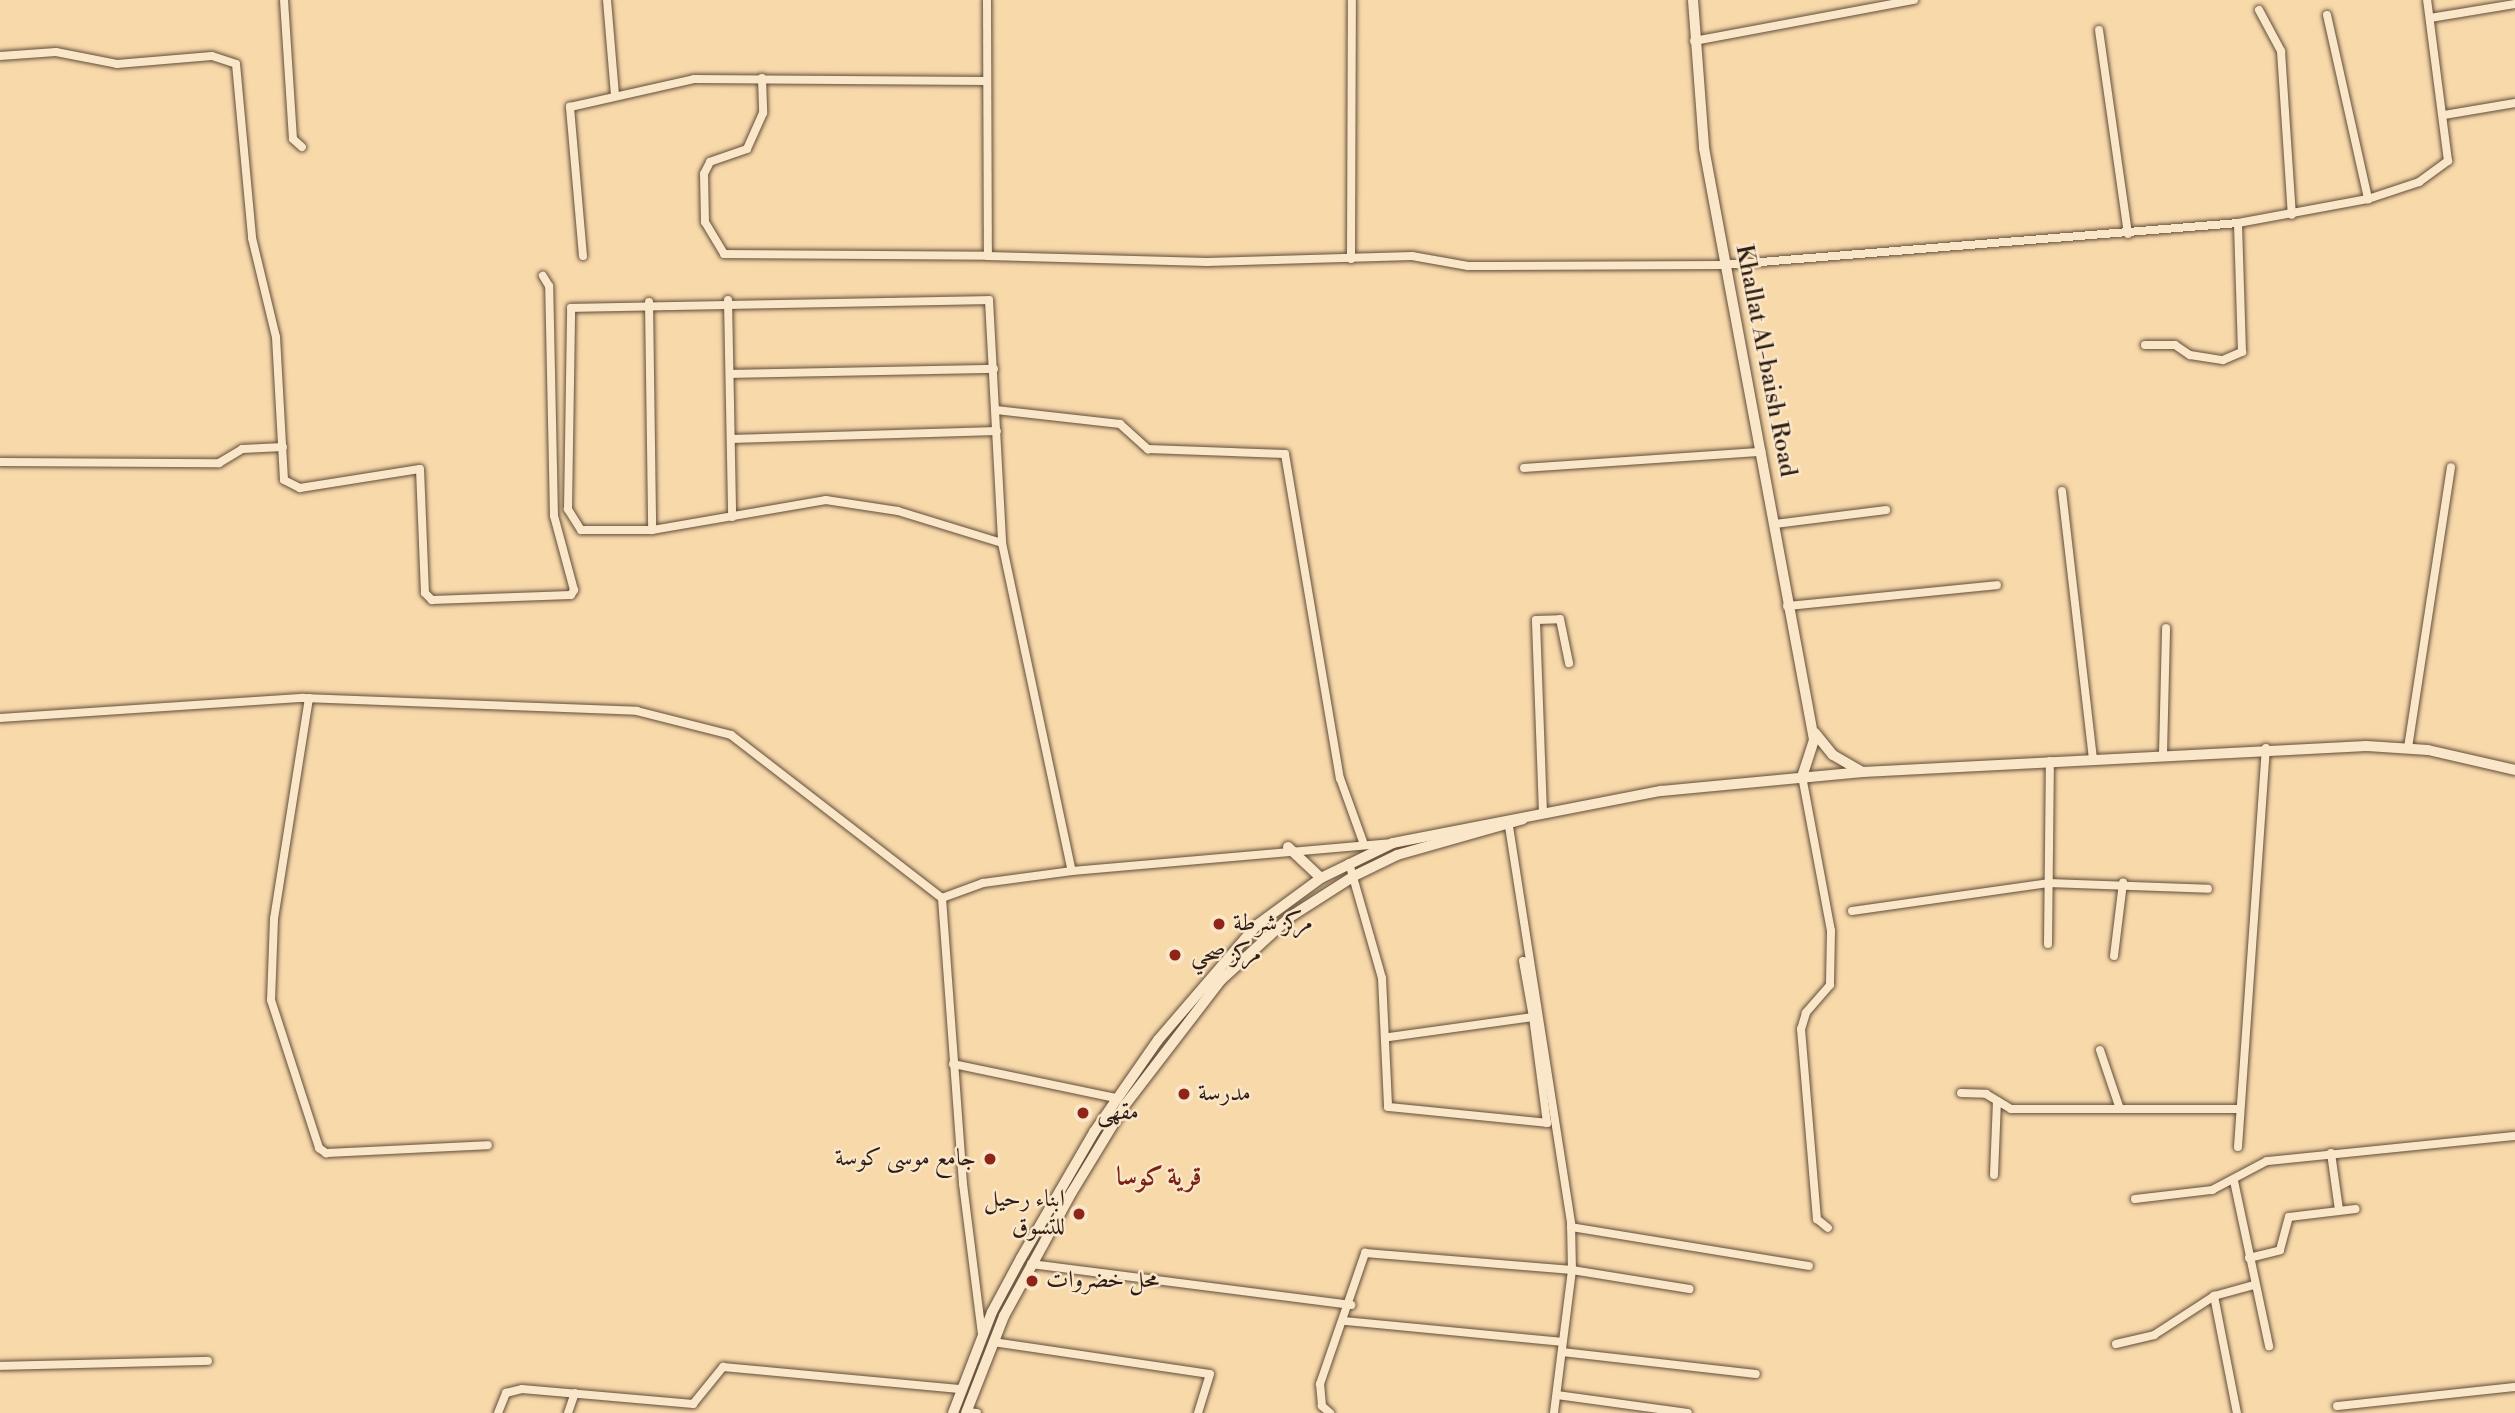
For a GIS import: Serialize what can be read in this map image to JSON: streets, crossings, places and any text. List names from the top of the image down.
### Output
{
  "streets": {
    "street": ["Khallat Al-baish Road"]
  },
  "districts": ["قرية كوسا"],
  "places": [
    "مركز شرطة",
    "مركز صحي",
    "مدرسة",
    "مقهى",
    "جامع موسى كوسة",
    "ابناء رحيل للتسوق",
    "محل خضروات"
  ]
}
